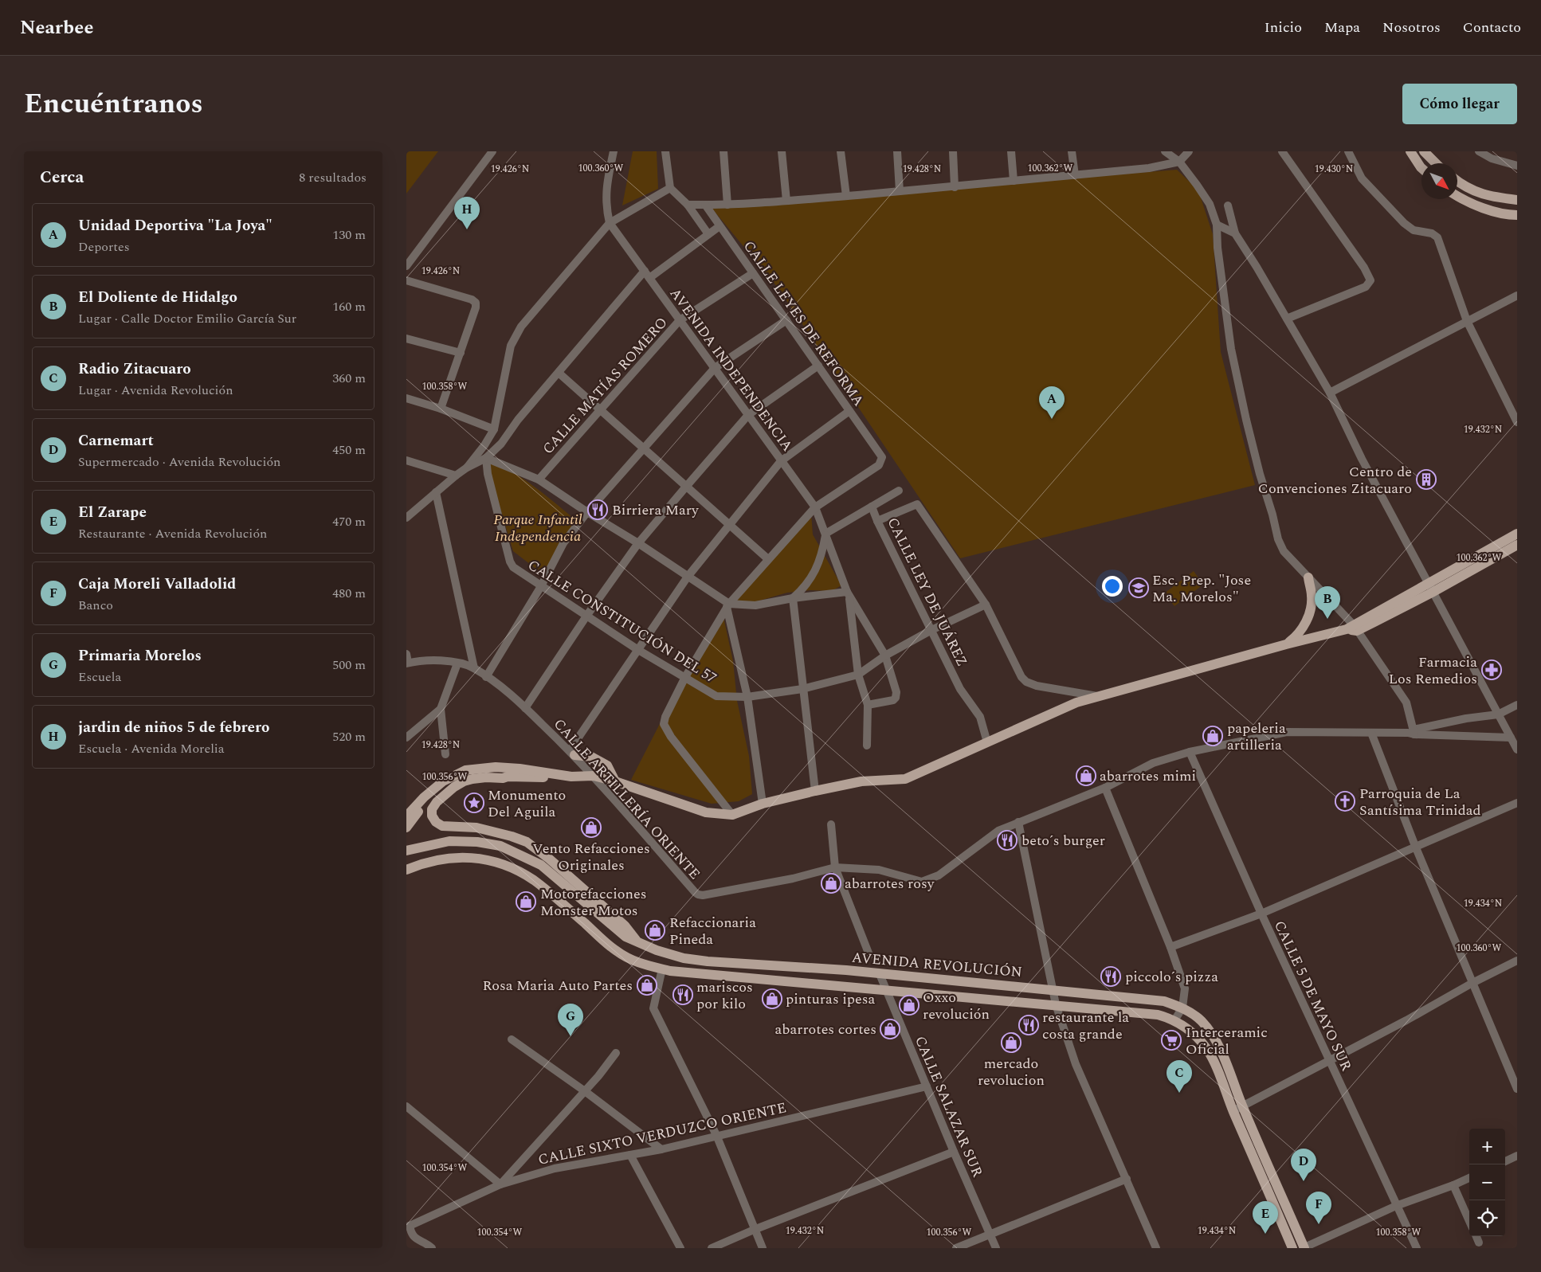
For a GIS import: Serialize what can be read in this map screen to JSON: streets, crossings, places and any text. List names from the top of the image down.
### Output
{
  "streets": {
    "main road": ["AVENIDA REVOLUCIÓN"],
    "street": [
      "CALLE LEYES DE REFORMA",
      "AVENIDA INDEPENDENCIA",
      "CALLE MATÍAS ROMERO",
      "CALLE LEY DE JUÁREZ",
      "CALLE CONSTITUCIÓN DEL 57",
      "CALLE ARTILLERÍA ORIENTE",
      "CALLE 5 DE MAYO SUR",
      "CALLE SALAZAR SUR",
      "CALLE SIXTO VERDUZCO ORIENTE"
    ]
  },
  "crossings": [
    ["CALLE LEYES DE REFORMA", "AVENIDA INDEPENDENCIA"],
    ["CALLE LEYES DE REFORMA", "CALLE MATÍAS ROMERO"],
    ["AVENIDA INDEPENDENCIA", "CALLE MATÍAS ROMERO"],
    ["CALLE LEY DE JUÁREZ", "CALLE CONSTITUCIÓN DEL 57"],
    ["CALLE ARTILLERÍA ORIENTE", "CALLE 5 DE MAYO SUR"],
    ["AVENIDA REVOLUCIÓN", "CALLE SALAZAR SUR"],
    ["CALLE SALAZAR SUR", "CALLE SIXTO VERDUZCO ORIENTE"]
  ],
  "parks": ["Parque Infantil Independencia"],
  "places": {
    "building": ["Centro de Convenciones Zitacuaro"],
    "restaurant": [
      "Birriera Mary",
      "beto´s burger",
      "piccolo´s pizza",
      "mariscos por kilo",
      "restaurante la costa grande"
    ],
    "school or university": ["Esc. Prep. \"Jose Ma. Morelos\""],
    "pharmacy": ["Farmacia Los Remedios"],
    "shop": [
      "papeleria artilleria",
      "abarrotes mimi",
      "Vento Refacciones Originales",
      "abarrotes rosy",
      "Motorefacciones Monster Motos",
      "Refaccionaria Pineda",
      "Rosa Maria Auto Partes",
      "pinturas ipesa",
      "Oxxo revolución",
      "abarrotes cortes",
      "mercado revolucion"
    ],
    "church": ["Parroquia de La Santísima Trinidad"],
    "place": ["Monumento Del Aguila"],
    "supermarket": ["Interceramic Oficial"]
  },
  "north": "bottom right",
  "page": {
    "header": "Nearbee",
    "nav": [
      "Inicio",
      "Mapa",
      "Nosotros",
      "Contacto"
    ],
    "title": "Encuéntranos",
    "buttons": "Cómo llegar",
    "heading": ["Cerca", "8 resultados"],
    "pins": [
      "H",
      "A",
      "B",
      "G",
      "C",
      "D",
      "F",
      "E"
    ],
    "list": [
      {
        "mark": "A",
        "name": "Unidad Deportiva \"La Joya\"",
        "note": "Deportes",
        "value": "130 m"
      },
      {
        "mark": "B",
        "name": "El Doliente de Hidalgo",
        "note": "Lugar · Calle Doctor Emilio García Sur",
        "value": "160 m"
      },
      {
        "mark": "C",
        "name": "Radio Zitacuaro",
        "note": "Lugar · Avenida Revolución",
        "value": "360 m"
      },
      {
        "mark": "D",
        "name": "Carnemart",
        "note": "Supermercado · Avenida Revolución",
        "value": "450 m"
      },
      {
        "mark": "E",
        "name": "El Zarape",
        "note": "Restaurante · Avenida Revolución",
        "value": "470 m"
      },
      {
        "mark": "F",
        "name": "Caja Moreli Valladolid",
        "note": "Banco",
        "value": "480 m"
      },
      {
        "mark": "G",
        "name": "Primaria Morelos",
        "note": "Escuela",
        "value": "500 m"
      },
      {
        "mark": "H",
        "name": "jardin de niños 5 de febrero",
        "note": "Escuela · Avenida Morelia",
        "value": "520 m"
      }
    ],
    "map_buttons": ["+", "−"]
  },
  "coordinates": [
    "100.360°W",
    "100.362°W",
    "19.426°N",
    "19.428°N",
    "19.430°N",
    "100.358°W",
    "19.432°N",
    "100.356°W",
    "19.434°N",
    "100.354°W"
  ]
}
